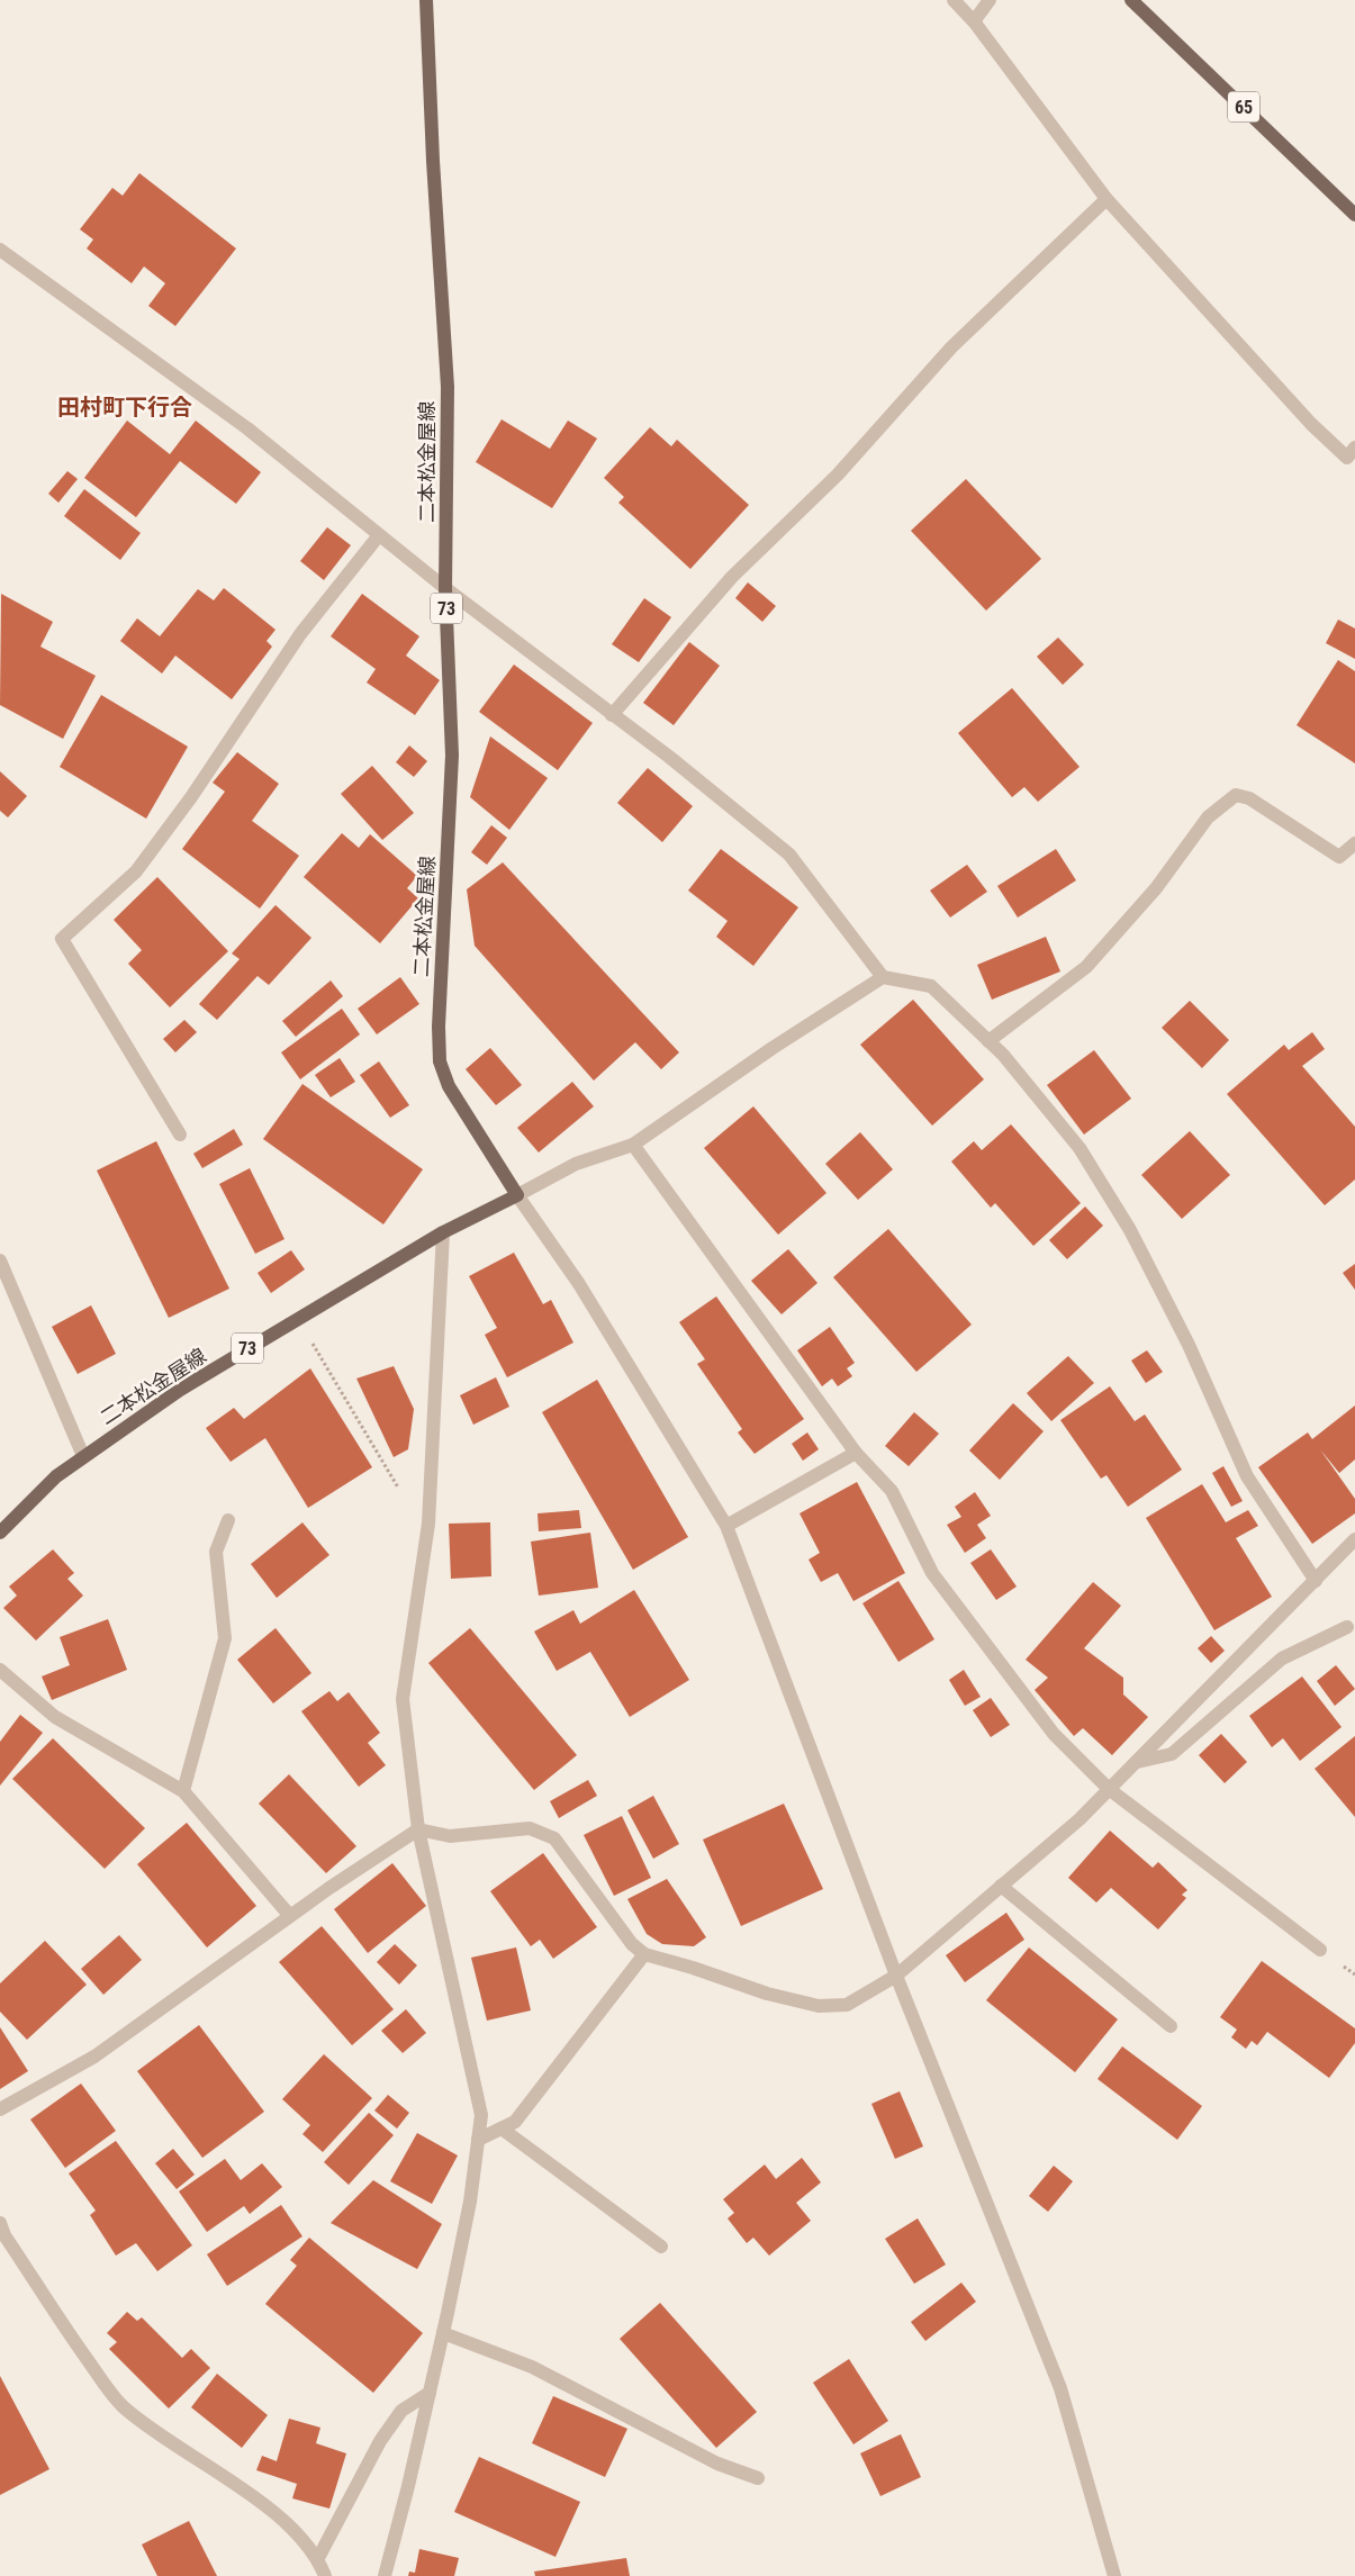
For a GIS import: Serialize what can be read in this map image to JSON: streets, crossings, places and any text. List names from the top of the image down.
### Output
{
  "streets": {
    "main road": ["65", "二本松金屋線", "73"]
  },
  "districts": ["田村町下行合"]
}
